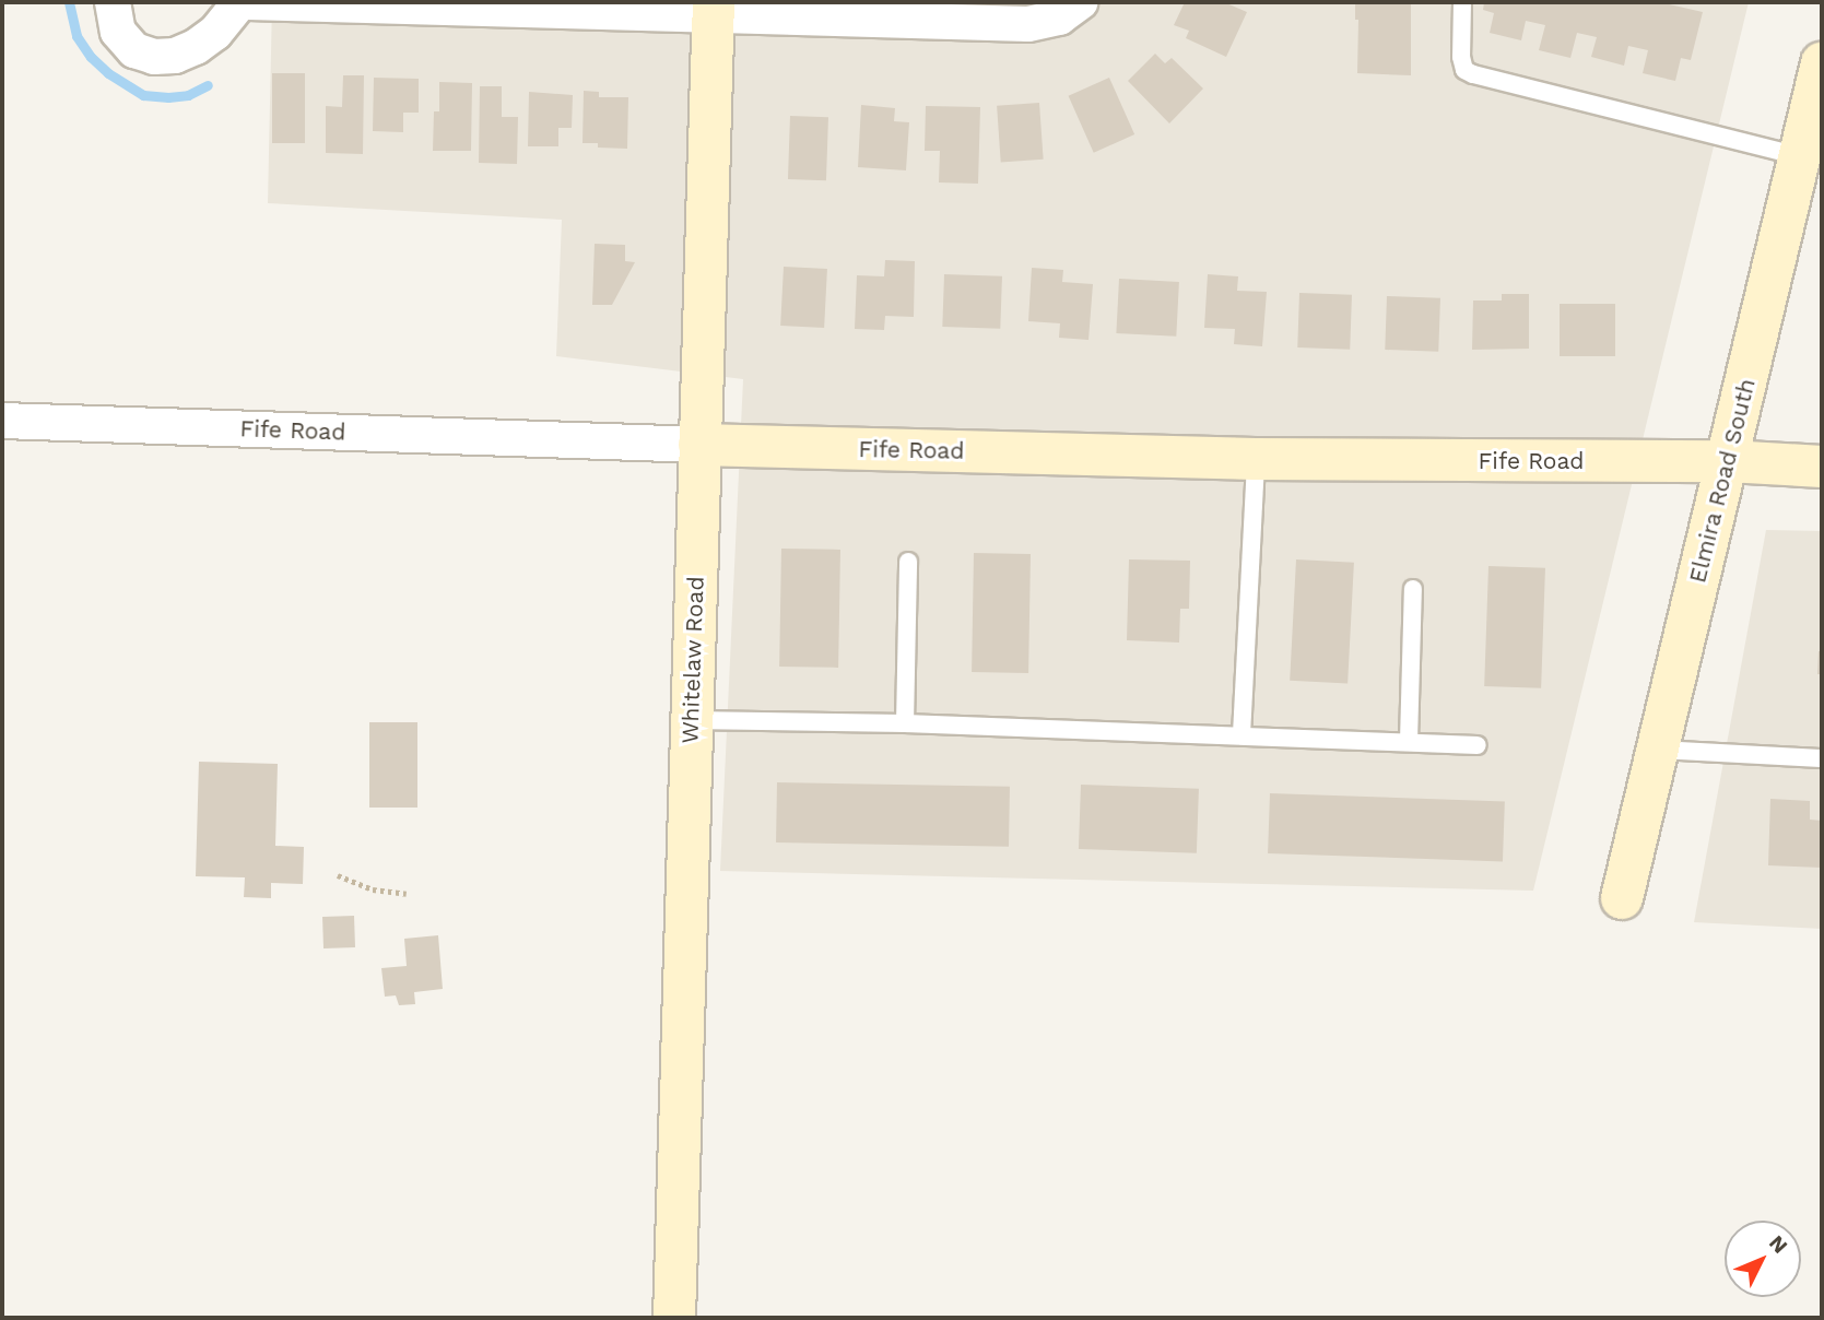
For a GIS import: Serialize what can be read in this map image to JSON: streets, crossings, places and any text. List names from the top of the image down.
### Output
{
  "streets": {
    "street": ["Fife Road", "Elmira Road South", "Whitelaw Road"]
  },
  "crossings": [
    ["Fife Road", "Elmira Road South"],
    ["Fife Road", "Whitelaw Road"]
  ],
  "north": "top right"
}
